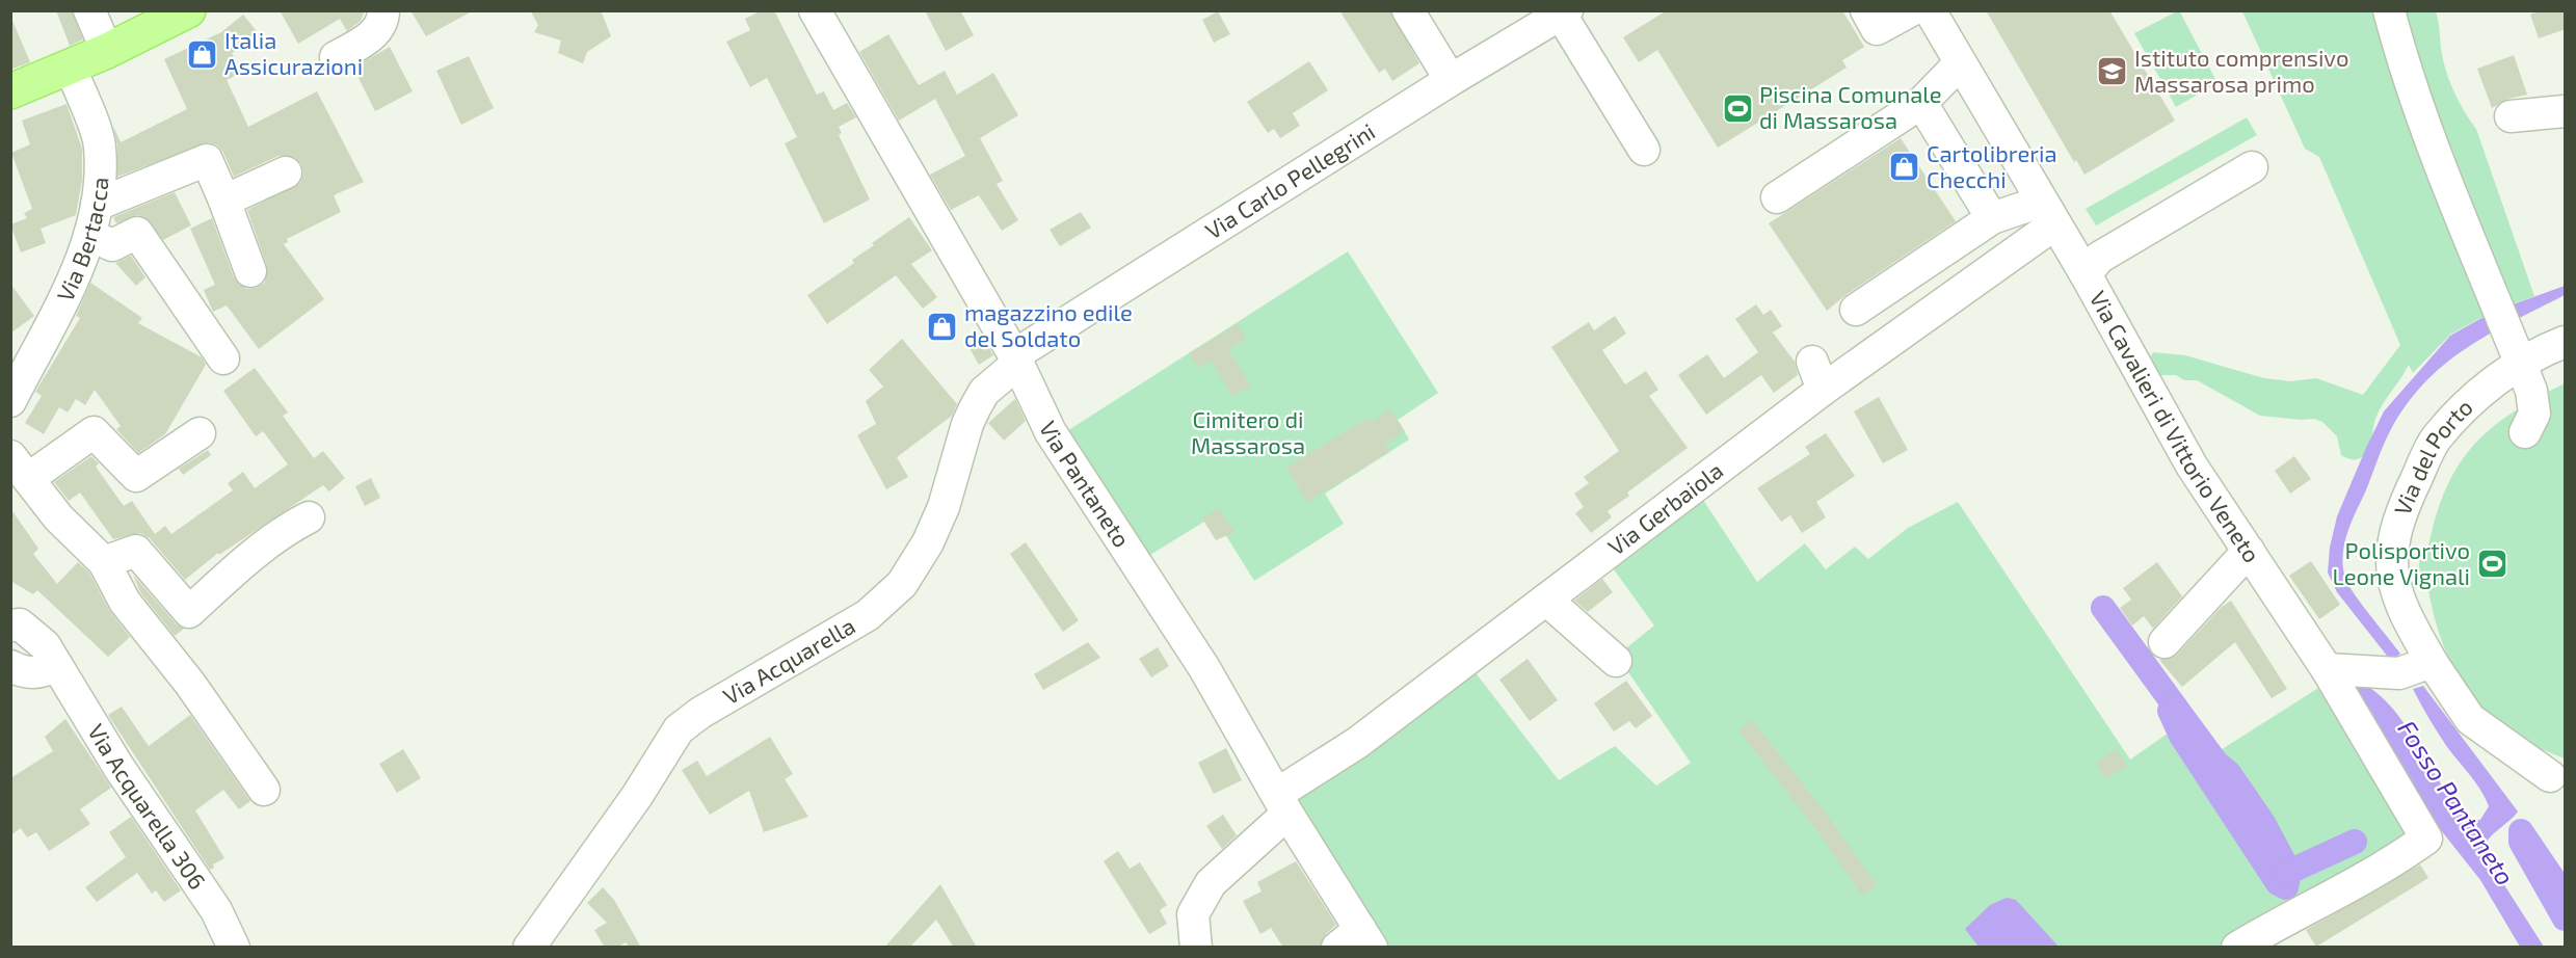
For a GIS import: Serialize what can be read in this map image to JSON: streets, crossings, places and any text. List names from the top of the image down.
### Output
{
  "streets": {
    "street": [
      "Via Carlo Pellegrini",
      "Via Bertacca",
      "Via Cavalieri di Vittorio Veneto",
      "Via del Porto",
      "Via Pantaneto",
      "Via Gerbaiola",
      "Via Acquarella",
      "Via Acquarella 306"
    ]
  },
  "crossings": [
    ["Via Carlo Pellegrini", "Via Pantaneto"],
    ["Via Carlo Pellegrini", "Via Acquarella"],
    ["Via Cavalieri di Vittorio Veneto", "Via Gerbaiola"],
    ["Via Pantaneto", "Via Gerbaiola"],
    ["Via Pantaneto", "Via Acquarella"]
  ],
  "water": ["Fosso Pantaneto"],
  "parks": ["Cimitero di Massarosa"],
  "places": {
    "shop": ["Italia Assicurazioni", "Cartolibreria Checchi", "magazzino edile del Soldato"],
    "school or university": ["Istituto comprensivo Massarosa primo"],
    "sports": ["Piscina Comunale di Massarosa", "Polisportivo Leone Vignali"]
  }
}
